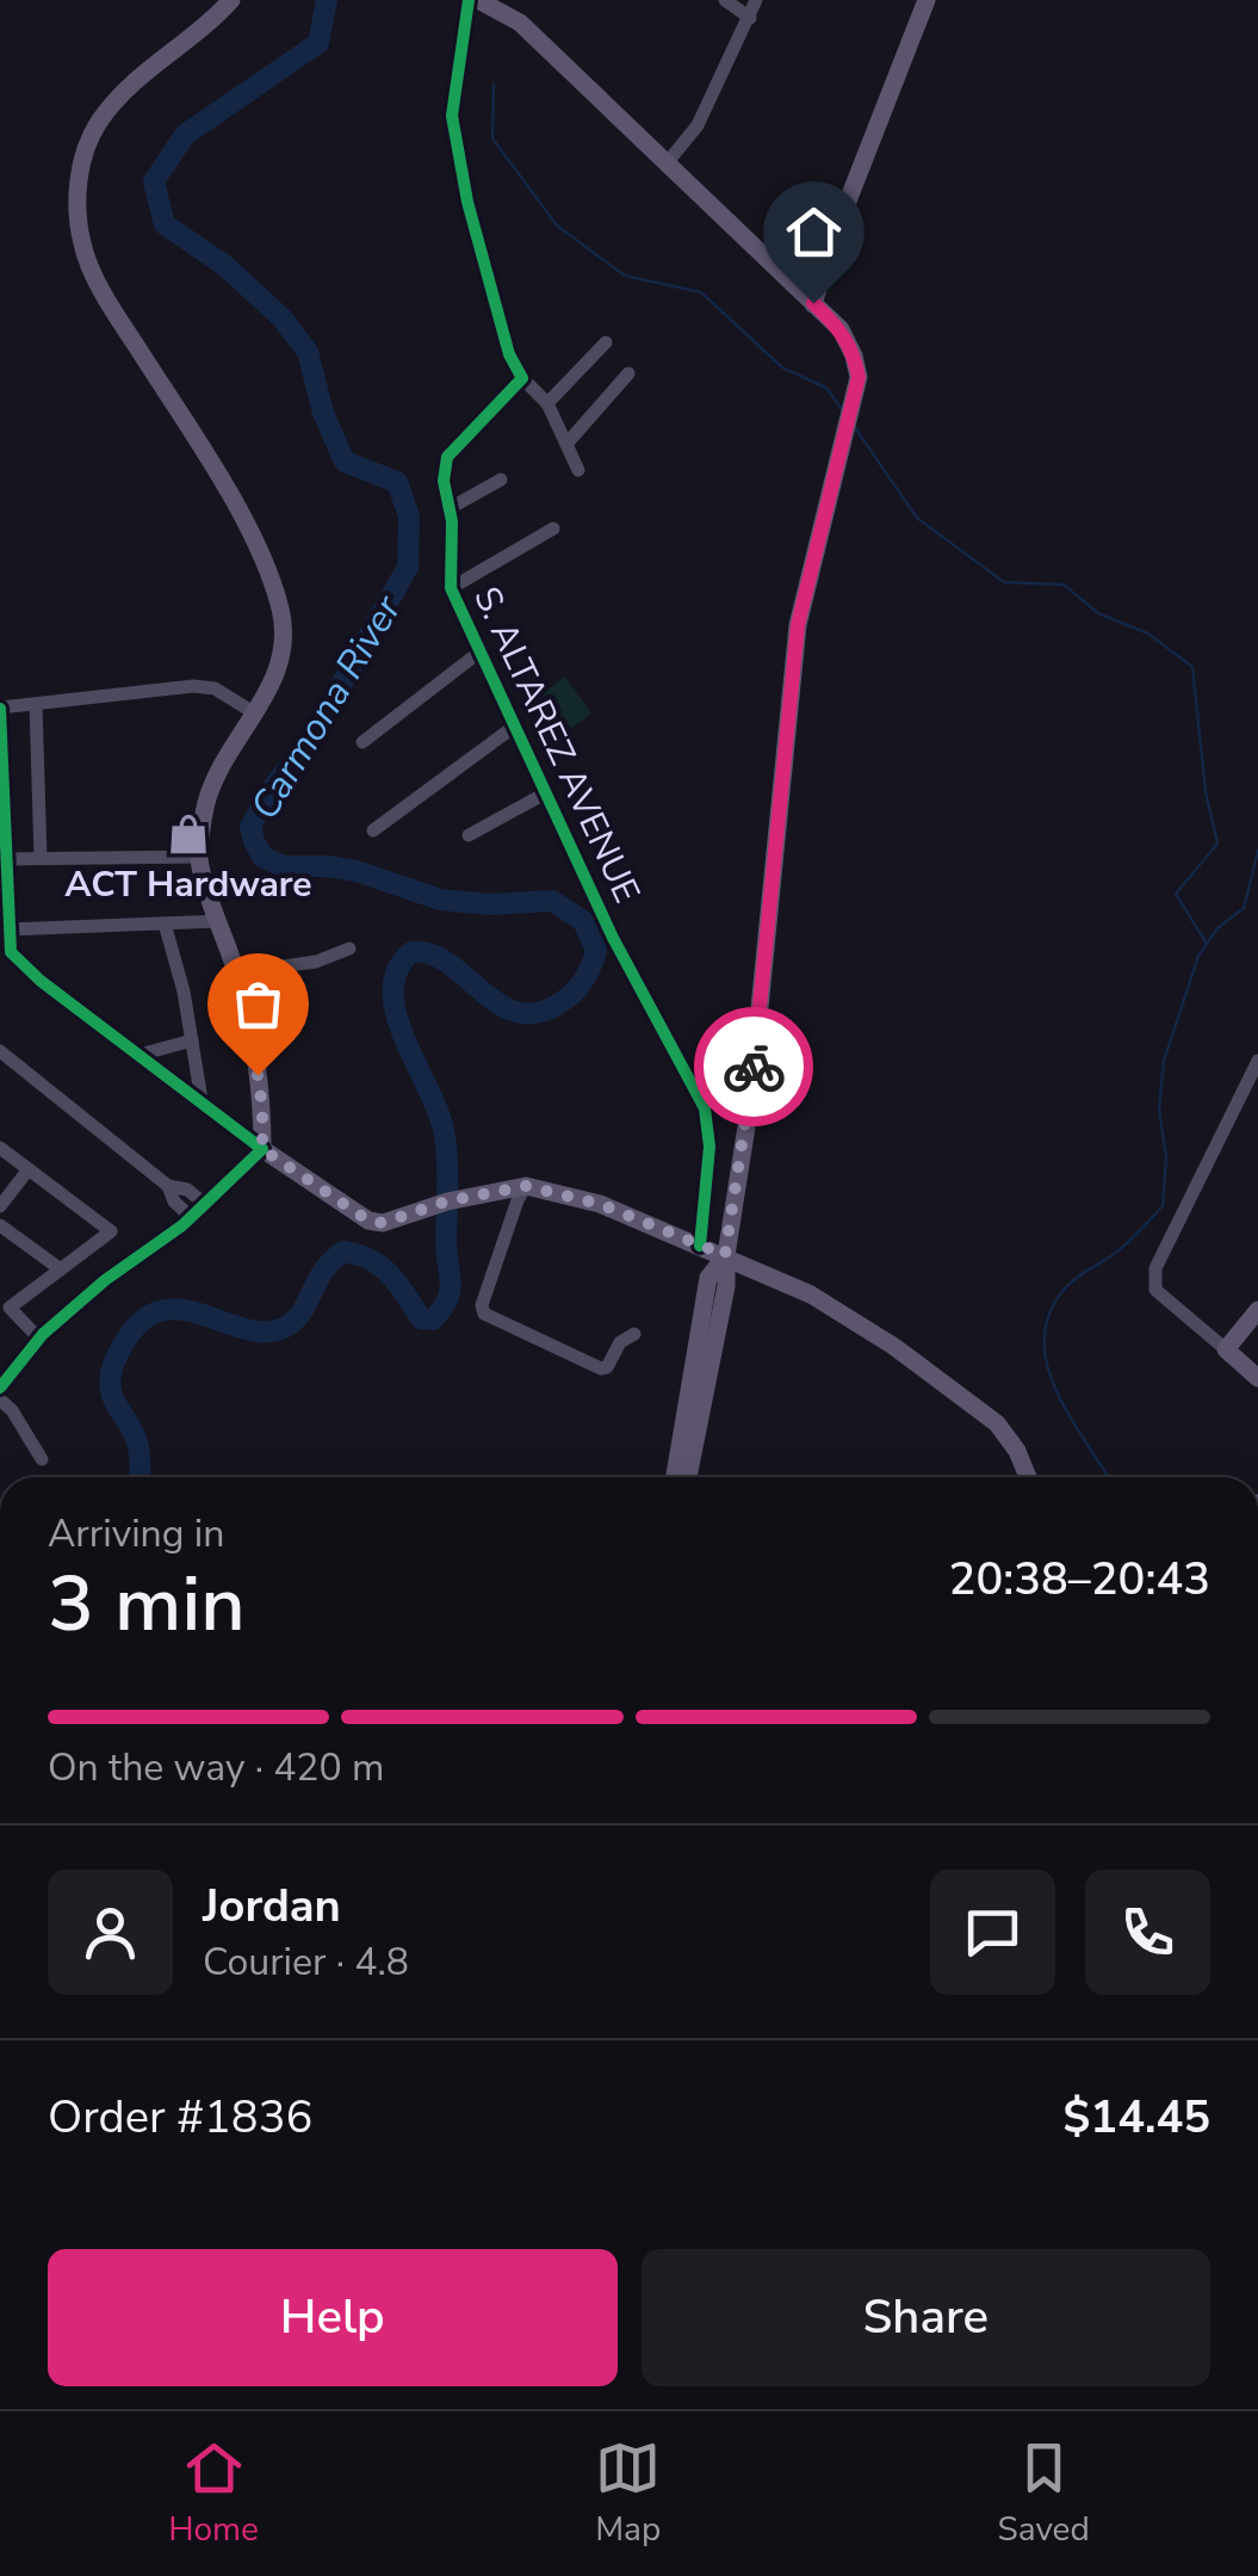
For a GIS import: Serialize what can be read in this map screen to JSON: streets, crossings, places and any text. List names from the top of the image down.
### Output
{
  "streets": {
    "street": ["S. ALTAREZ AVENUE"]
  },
  "water": ["Carmona River"],
  "places": {
    "shop": ["ACT Hardware"]
  },
  "page": {
    "heading": ["3 min", "Arriving in", "20:38–20:43"],
    "panel": [
      "Jordan",
      "Courier · 4.8",
      "Order #1836",
      "$14.45"
    ],
    "bar": "On the way · 420 m",
    "buttons": ["Help", "Share"],
    "tabs": ["Home", "Map", "Saved"]
  }
}
